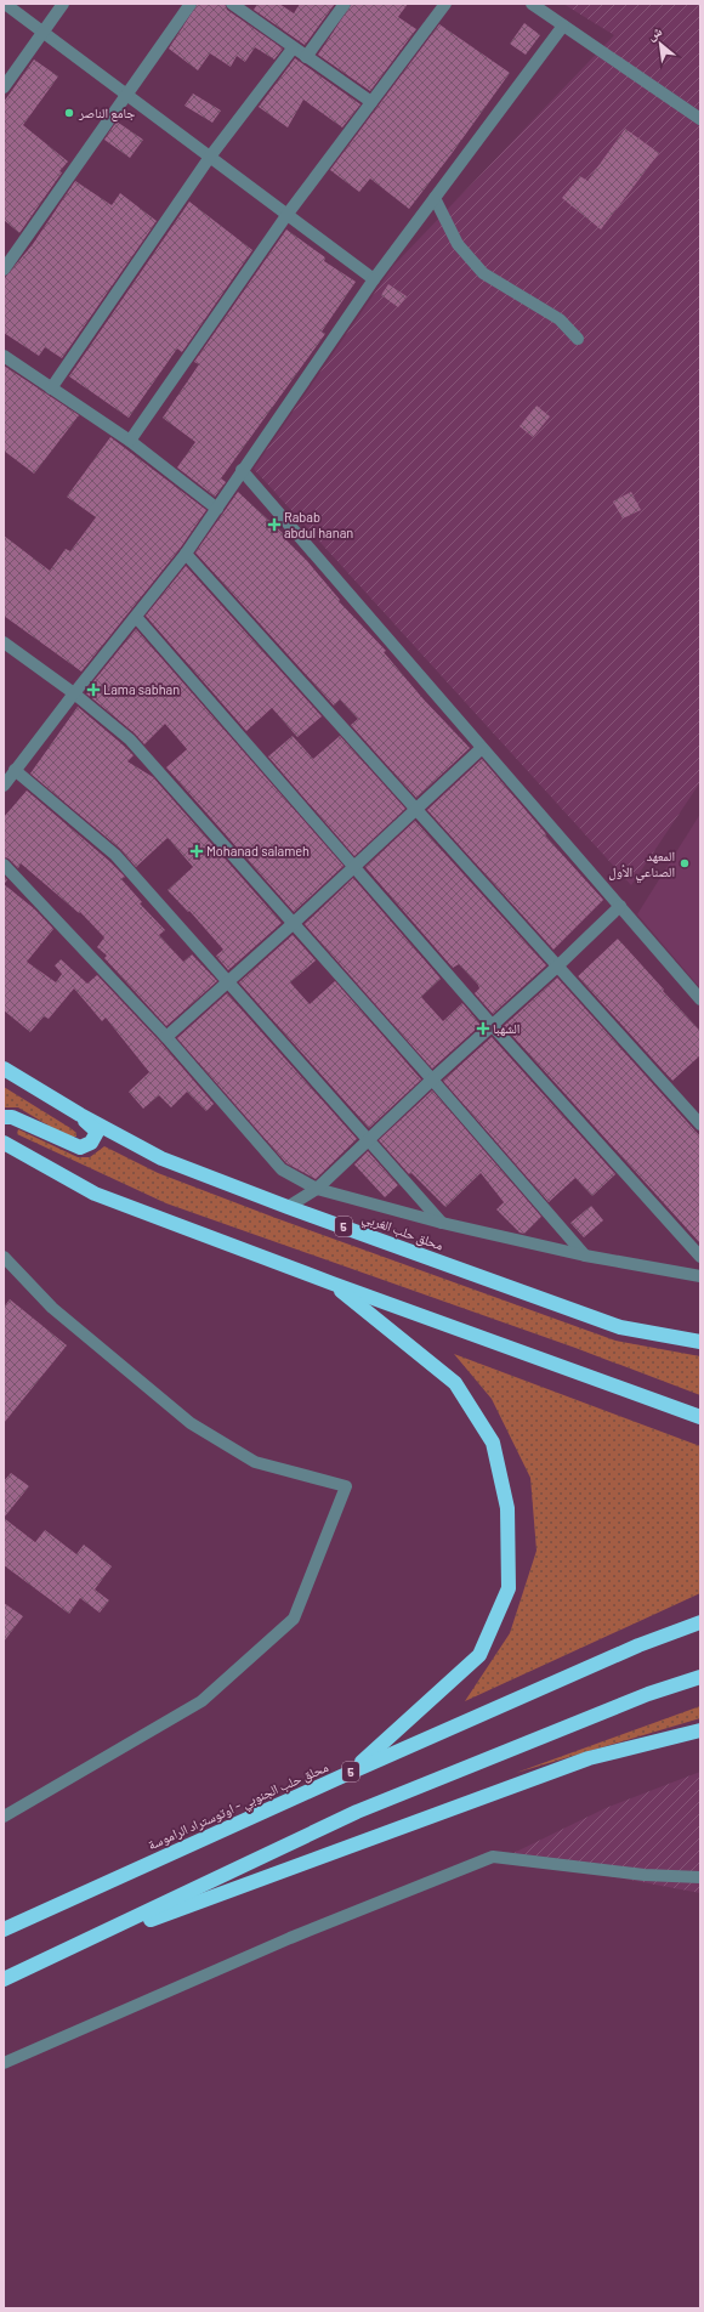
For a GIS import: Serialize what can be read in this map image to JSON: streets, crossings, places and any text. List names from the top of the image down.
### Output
{
  "streets": {
    "highway": ["5", "محلق حلب الغربي", "محلق حلب الجنوبي - اوتوستراد الراموسة"]
  },
  "places": {
    "other": ["جامع الناصر", "المعهد الصناعي الأول"],
    "health": [
      "Rabab abdul hanan",
      "Lama sabhan",
      "Mohanad salameh",
      "الشهبا"
    ]
  },
  "north": "top left"
}
